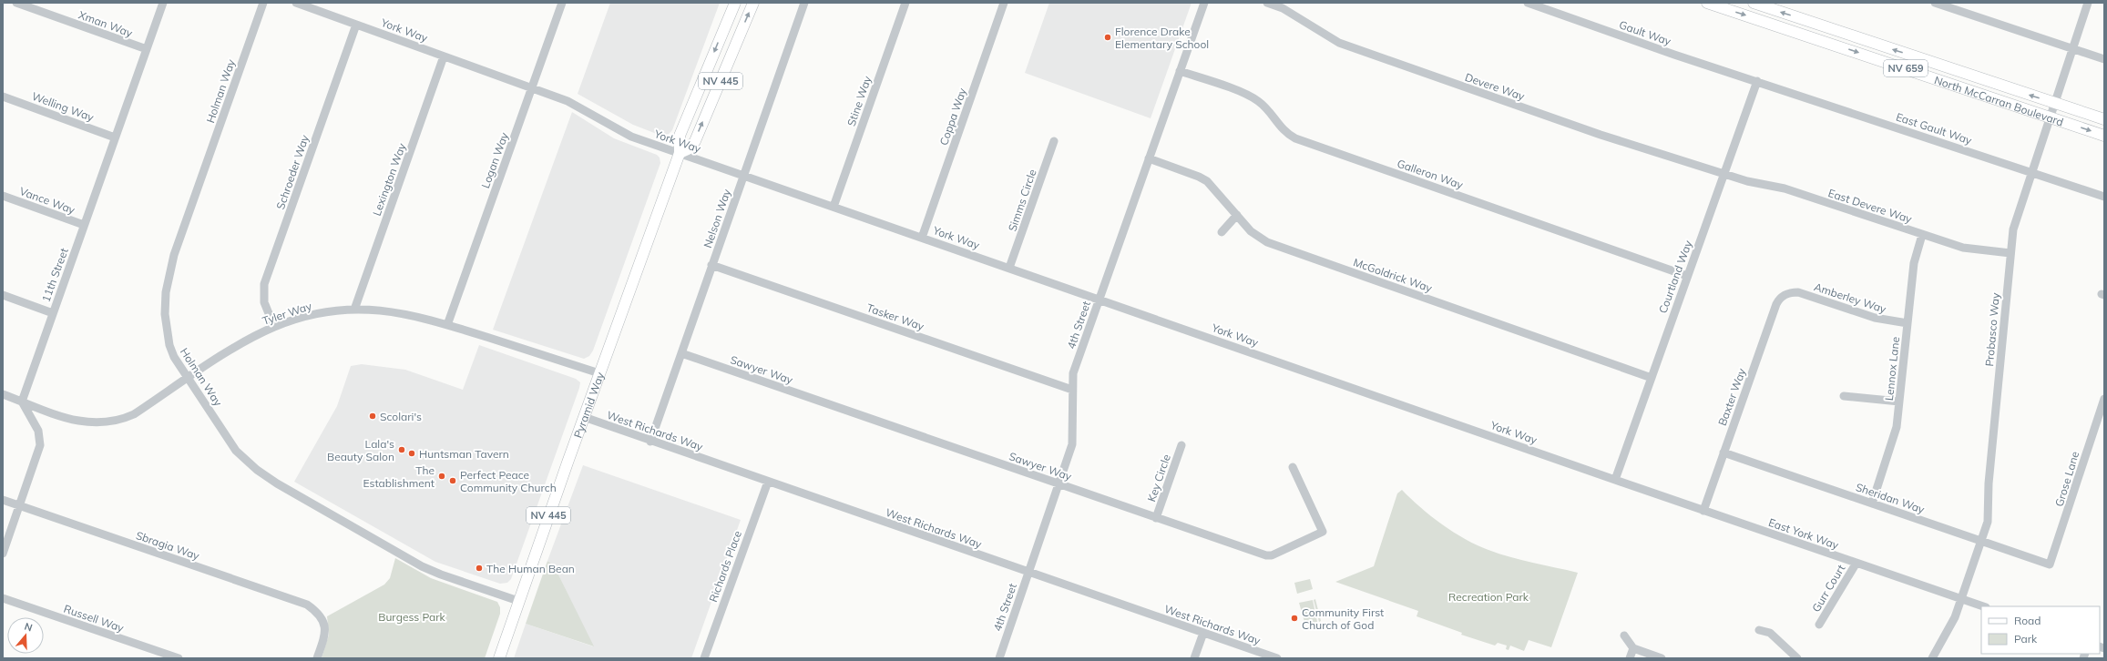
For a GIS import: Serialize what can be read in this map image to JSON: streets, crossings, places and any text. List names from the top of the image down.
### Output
{
  "streets": {
    "main road": [
      "NV 659",
      "NV 445",
      "North McCarran Boulevard",
      "Pyramid Way"
    ],
    "street": [
      "Xman Way",
      "York Way",
      "Gault Way",
      "Devere Way",
      "Holman Way",
      "Stine Way",
      "Welling Way",
      "Coppa Way",
      "East Gault Way",
      "Logan Way",
      "Schroeder Way",
      "Galleron Way",
      "Lexington Way",
      "Vance Way",
      "Simms Circle",
      "East Devere Way",
      "Nelson Way",
      "11th Street",
      "McGoldrick Way",
      "Courtland Way",
      "Amberley Way",
      "Tyler Way",
      "Tasker Way",
      "4th Street",
      "Probasco Way",
      "Lennox Lane",
      "Sawyer Way",
      "Baxter Way",
      "West Richards Way",
      "Key Circle",
      "Grose Lane",
      "Sheridan Way",
      "East York Way",
      "Sbragia Way",
      "Richards Place",
      "Gurr Court",
      "Russell Way"
    ]
  },
  "crossings": [
    ["Xman Way", "11th Street"],
    ["York Way", "NV 445"],
    ["York Way", "Stine Way"],
    ["York Way", "Coppa Way"],
    ["York Way", "Logan Way"],
    ["York Way", "Schroeder Way"],
    ["York Way", "Lexington Way"],
    ["York Way", "Simms Circle"],
    ["York Way", "Nelson Way"],
    ["York Way", "Courtland Way"],
    ["York Way", "4th Street"],
    ["York Way", "Pyramid Way"],
    ["York Way", "East York Way"],
    ["Gault Way", "East Gault Way"],
    ["Gault Way", "Courtland Way"],
    ["NV 445", "Pyramid Way"],
    ["Devere Way", "East Devere Way"],
    ["Devere Way", "Courtland Way"],
    ["Holman Way", "Tyler Way"],
    ["Holman Way", "Pyramid Way"],
    ["North McCarran Boulevard", "Probasco Way"],
    ["Welling Way", "11th Street"],
    ["East Gault Way", "Courtland Way"],
    ["East Gault Way", "Probasco Way"],
    ["Logan Way", "Tyler Way"],
    ["Schroeder Way", "Tyler Way"],
    ["Galleron Way", "Courtland Way"],
    ["Galleron Way", "4th Street"],
    ["Lexington Way", "Tyler Way"],
    ["Vance Way", "11th Street"],
    ["East Devere Way", "Courtland Way"],
    ["East Devere Way", "Probasco Way"],
    ["East Devere Way", "Lennox Lane"],
    ["Nelson Way", "Tasker Way"],
    ["Nelson Way", "Sawyer Way"],
    ["Nelson Way", "West Richards Way"],
    ["11th Street", "Tyler Way"],
    ["McGoldrick Way", "Courtland Way"],
    ["McGoldrick Way", "4th Street"],
    ["Courtland Way", "East York Way"],
    ["Amberley Way", "Lennox Lane"],
    ["Amberley Way", "Baxter Way"],
    ["Tyler Way", "Pyramid Way"],
    ["Tasker Way", "4th Street"],
    ["4th Street", "Sawyer Way"],
    ["4th Street", "West Richards Way"],
    ["Probasco Way", "Sheridan Way"],
    ["Probasco Way", "East York Way"],
    ["Lennox Lane", "Sheridan Way"],
    ["Sawyer Way", "Key Circle"],
    ["Baxter Way", "Sheridan Way"],
    ["Baxter Way", "East York Way"],
    ["Pyramid Way", "West Richards Way"],
    ["West Richards Way", "Richards Place"],
    ["Grose Lane", "Sheridan Way"],
    ["East York Way", "Gurr Court"]
  ],
  "parks": ["Recreation Park", "Burgess Park"],
  "places": [
    "Florence Drake Elementary School",
    "Scolari's",
    "Lala's Beauty Salon",
    "Huntsman Tavern",
    "The Establishment",
    "Perfect Peace Community Church",
    "The Human Bean",
    "Community First Church of God"
  ],
  "legend": ["Road", "Park"],
  "north": "top"
}
